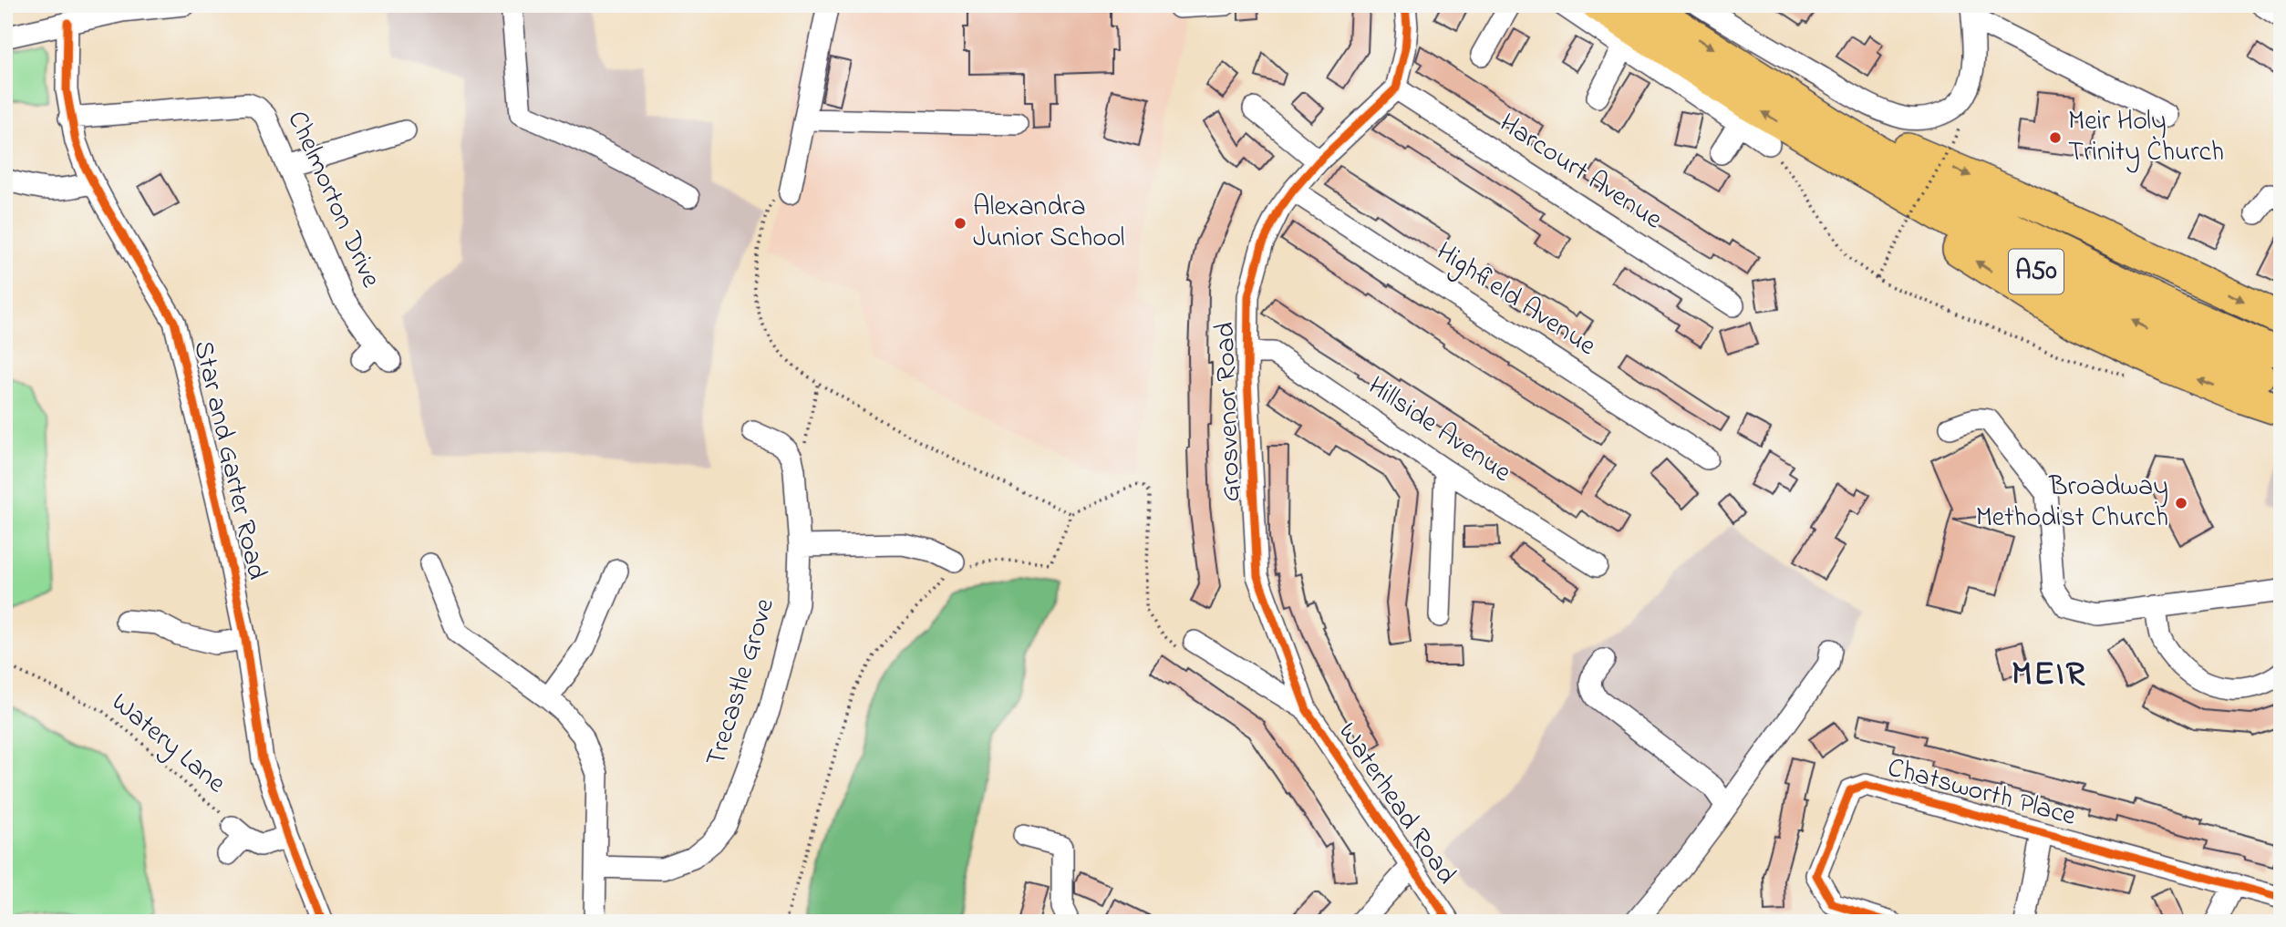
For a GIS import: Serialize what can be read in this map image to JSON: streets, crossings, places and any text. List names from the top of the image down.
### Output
{
  "streets": {
    "highway": ["A50"],
    "street": [
      "Harcourt Avenue",
      "Chelmorton Drive",
      "Highfield Avenue",
      "Grosvenor Road",
      "Hillside Avenue",
      "Star and Garter Road",
      "Trecastle Grove",
      "Chatsworth Place",
      "Waterhead Road"
    ],
    "path": ["Watery Lane"]
  },
  "crossings": [
    ["Harcourt Avenue", "Grosvenor Road"],
    ["Chelmorton Drive", "Star and Garter Road"],
    ["Highfield Avenue", "Grosvenor Road"],
    ["Grosvenor Road", "Hillside Avenue"],
    ["Grosvenor Road", "Waterhead Road"]
  ],
  "districts": ["MEIR"],
  "places": ["Meir Holy Trinity Church", "Alexandra Junior School", "Broadway Methodist Church"]
}
